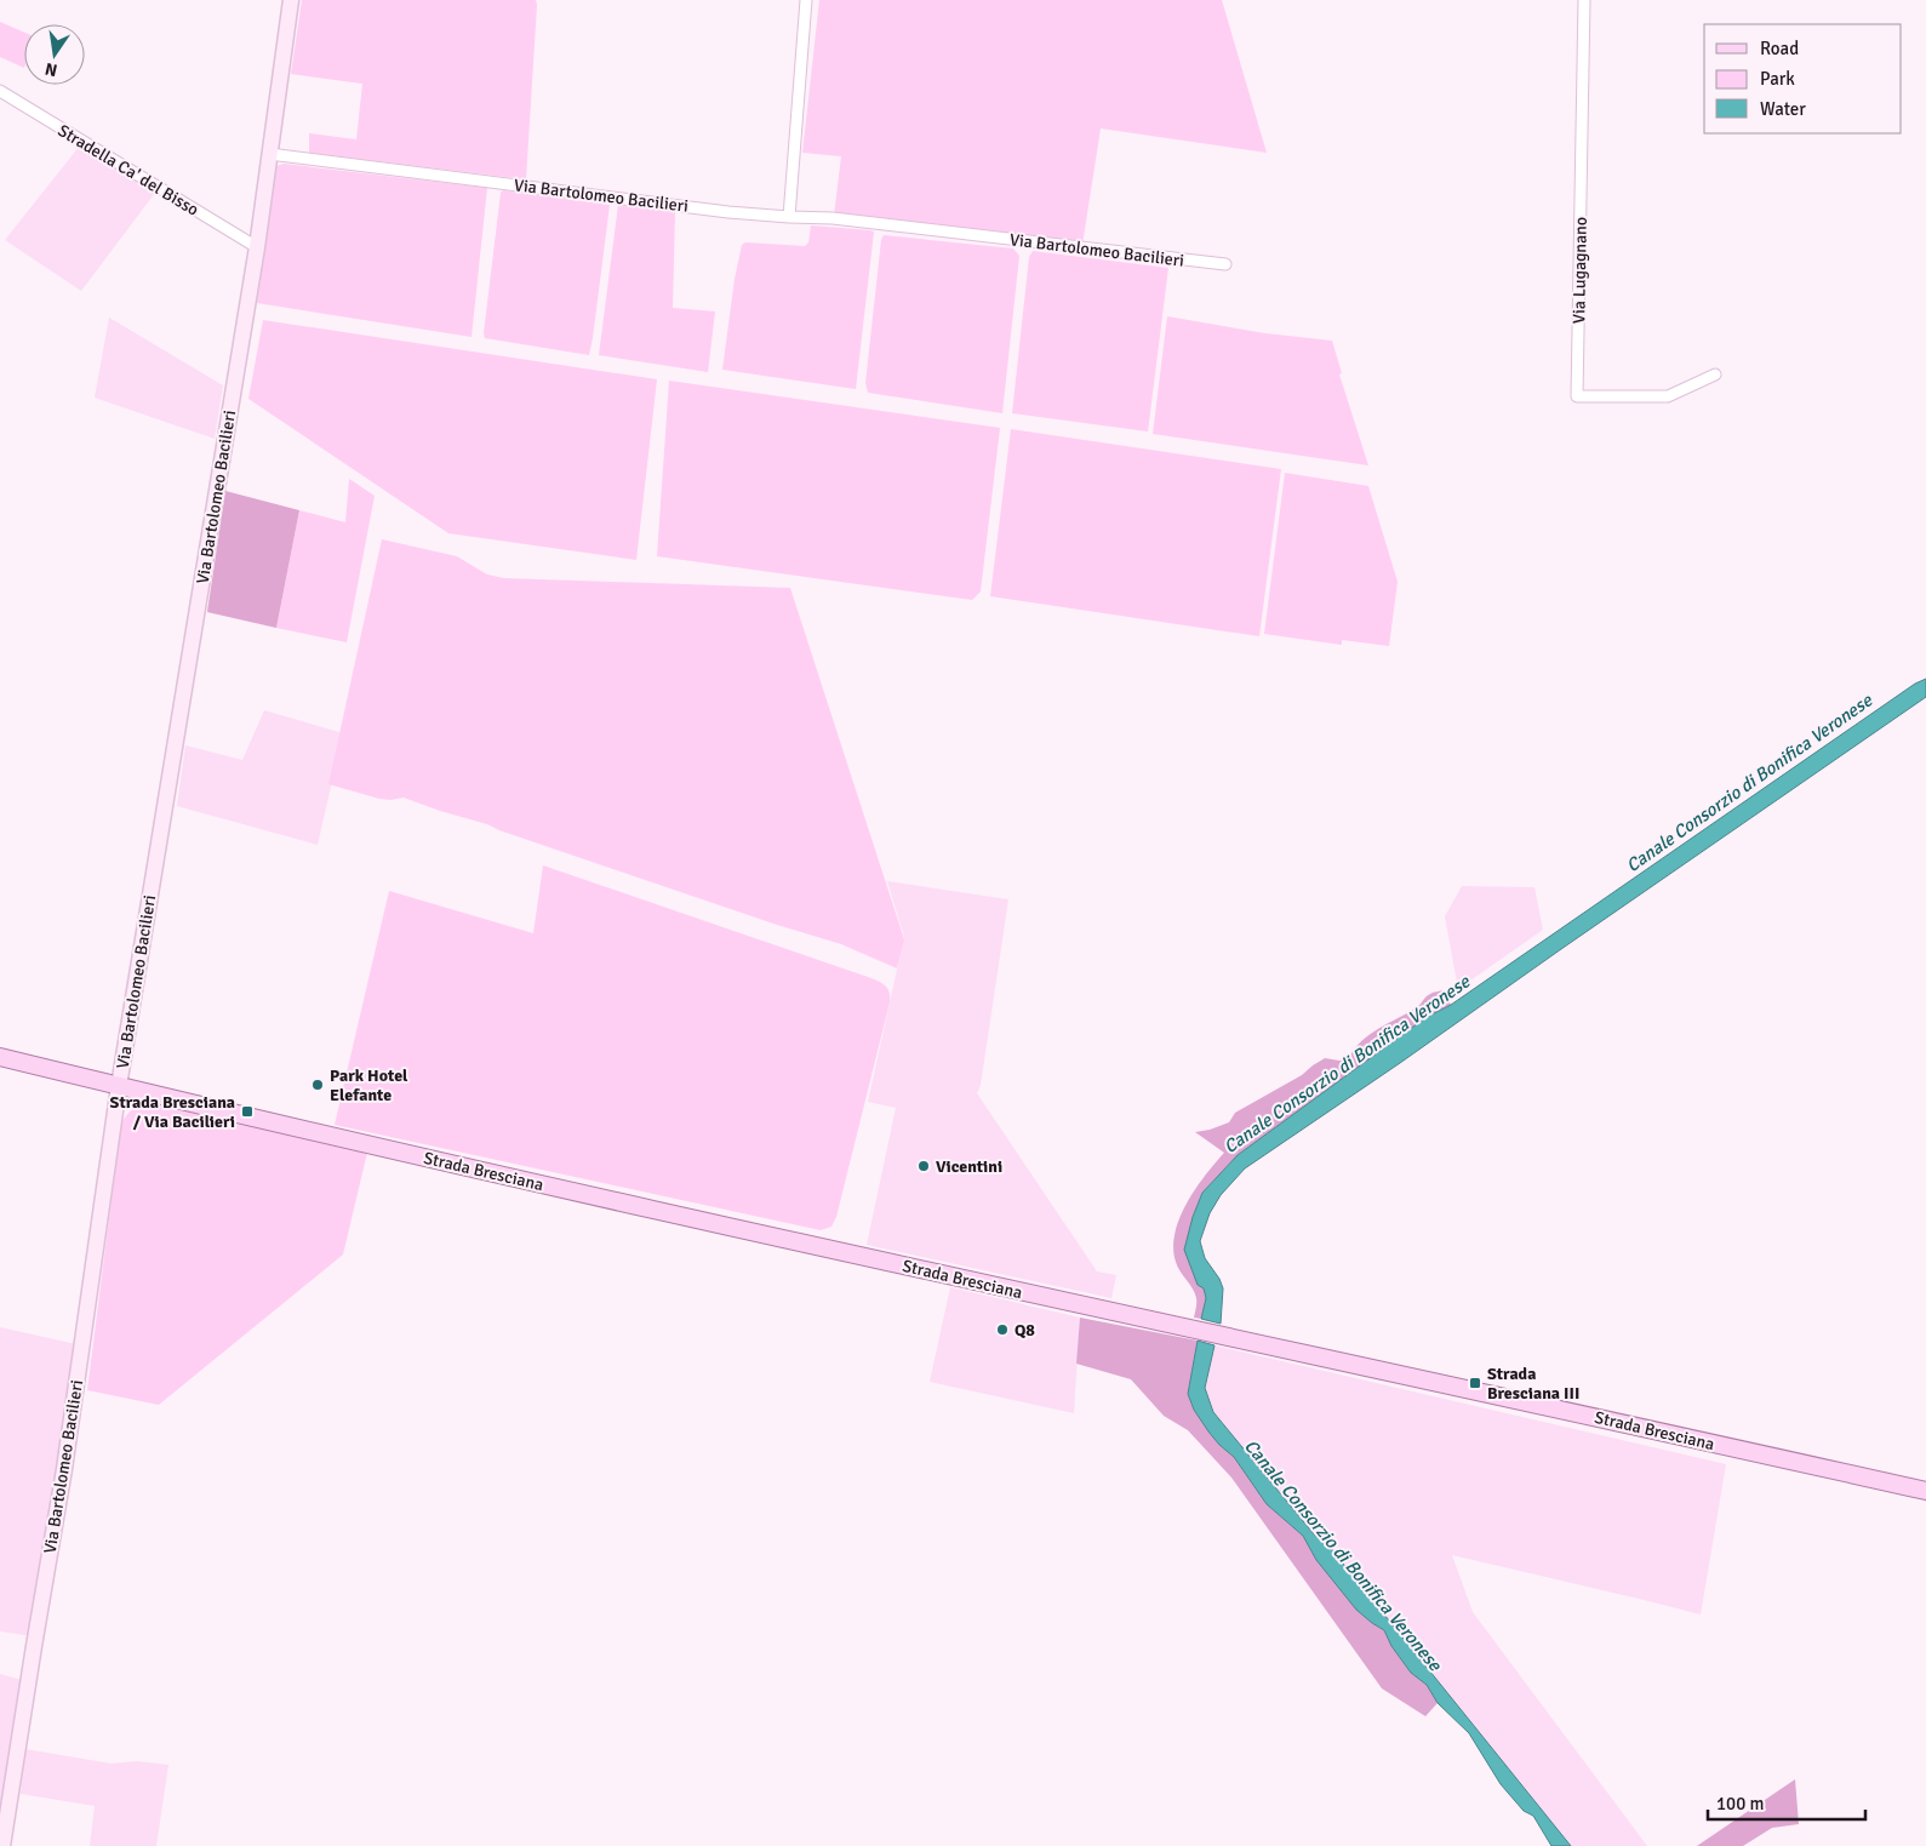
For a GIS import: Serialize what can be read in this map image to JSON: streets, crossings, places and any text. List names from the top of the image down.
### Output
{
  "streets": {
    "main road": ["Strada Bresciana"],
    "street": ["Stradella Ca' del Bisso", "Via Bartolomeo Bacilieri", "Via Lugagnano"]
  },
  "crossings": [
    ["Stradella Ca' del Bisso", "Via Bartolomeo Bacilieri"],
    ["Via Bartolomeo Bacilieri", "Strada Bresciana"]
  ],
  "water": ["Canale Consorzio di Bonifica Veronese"],
  "places": {
    "other": ["Park Hotel Elefante", "Vicentini", "Q8"],
    "transit": ["Strada Bresciana / Via Bacilieri", "Strada Bresciana III"]
  },
  "legend": ["Road", "Park", "Water"],
  "scale_bar": "100 m",
  "north": "bottom"
}
